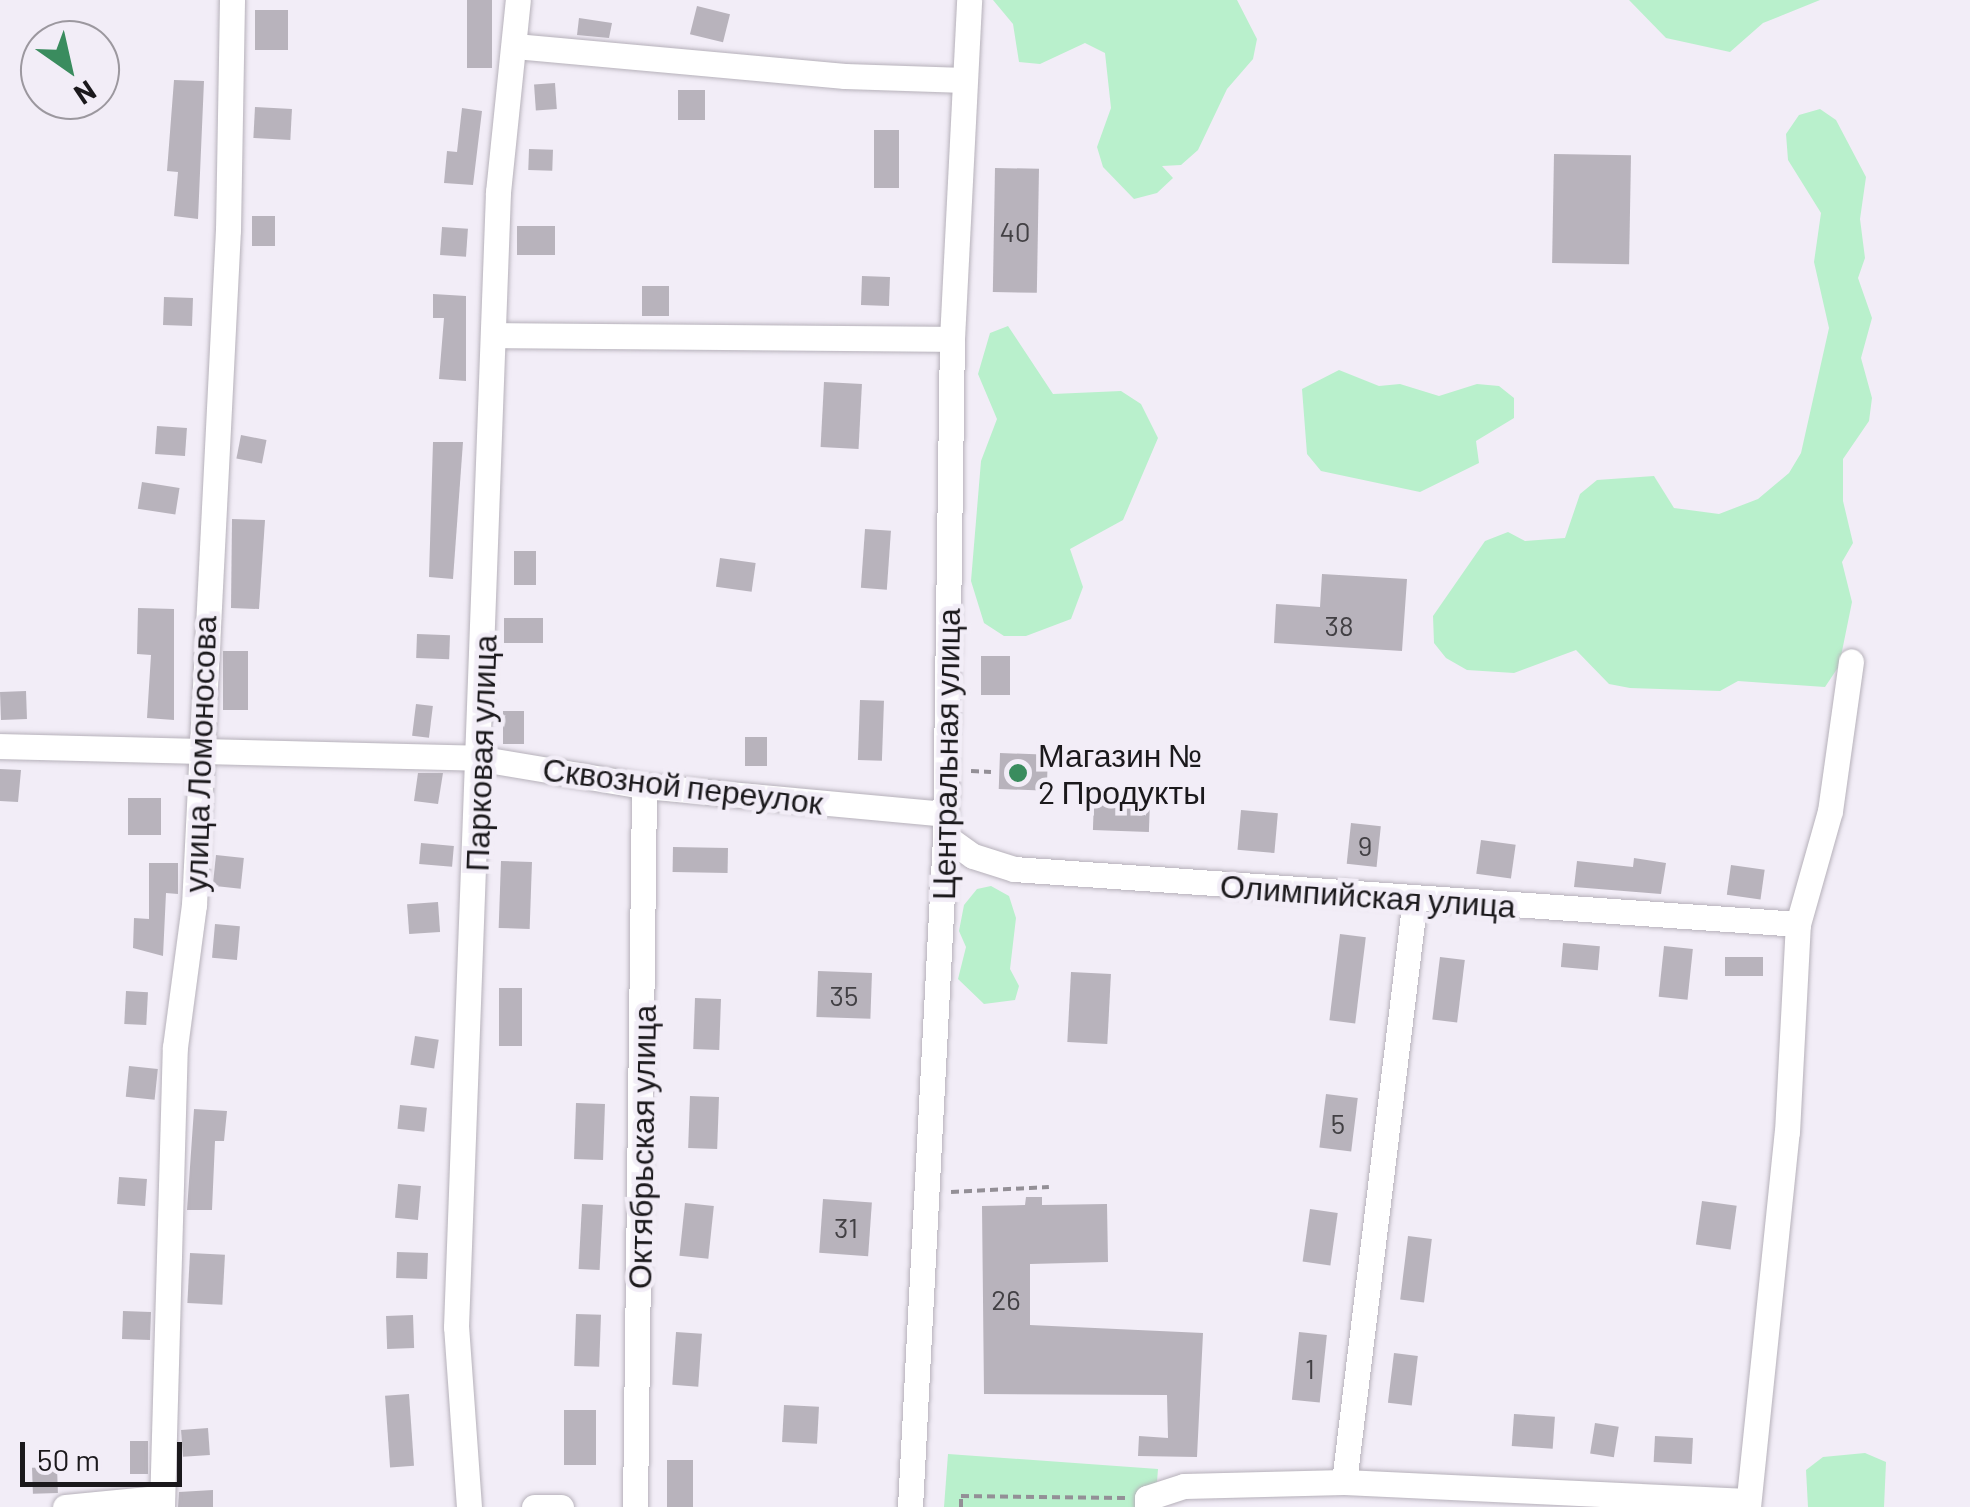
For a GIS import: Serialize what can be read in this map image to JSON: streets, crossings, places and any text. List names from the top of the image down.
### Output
{
  "streets": {
    "street": [
      "Парковая улица",
      "улица Ломоносова",
      "Центральная улица",
      "Сквозной переулок",
      "Олимпийская улица",
      "Октябрьская улица"
    ]
  },
  "crossings": [
    ["Парковая улица", "Сквозной переулок"],
    ["улица Ломоносова", "Сквозной переулок"],
    ["Центральная улица", "Сквозной переулок"],
    ["Центральная улица", "Олимпийская улица"],
    ["Сквозной переулок", "Олимпийская улица"],
    ["Сквозной переулок", "Октябрьская улица"]
  ],
  "places": ["Магазин № 2 Продукты"],
  "house_numbers": [
    "40",
    "38",
    "9",
    "35",
    "5",
    "31",
    "26",
    "1"
  ],
  "scale_bar": "50 m",
  "north": "bottom right"
}
